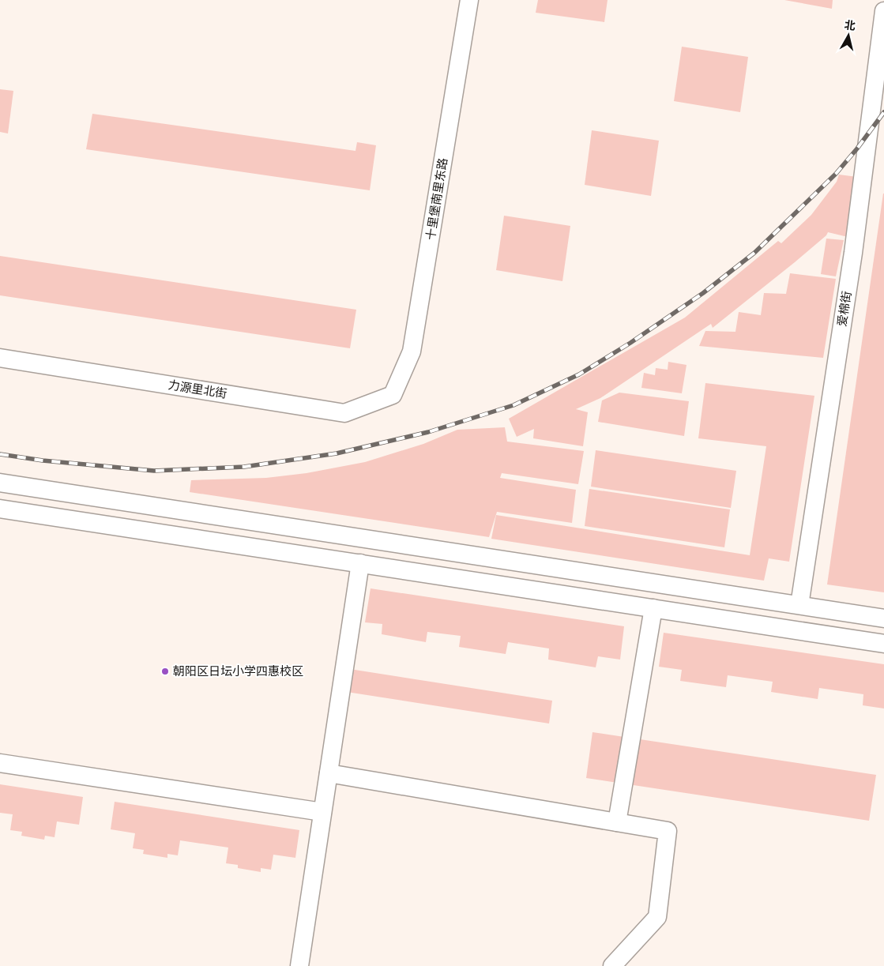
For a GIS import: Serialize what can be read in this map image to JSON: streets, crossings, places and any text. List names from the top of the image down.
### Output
{
  "streets": {
    "street": ["十里堡南里东路", "爱棉街", "力源里北街"]
  },
  "crossings": [
    ["十里堡南里东路", "力源里北街"]
  ],
  "places": ["朝阳区日坛小学四惠校区"],
  "north": "top"
}
